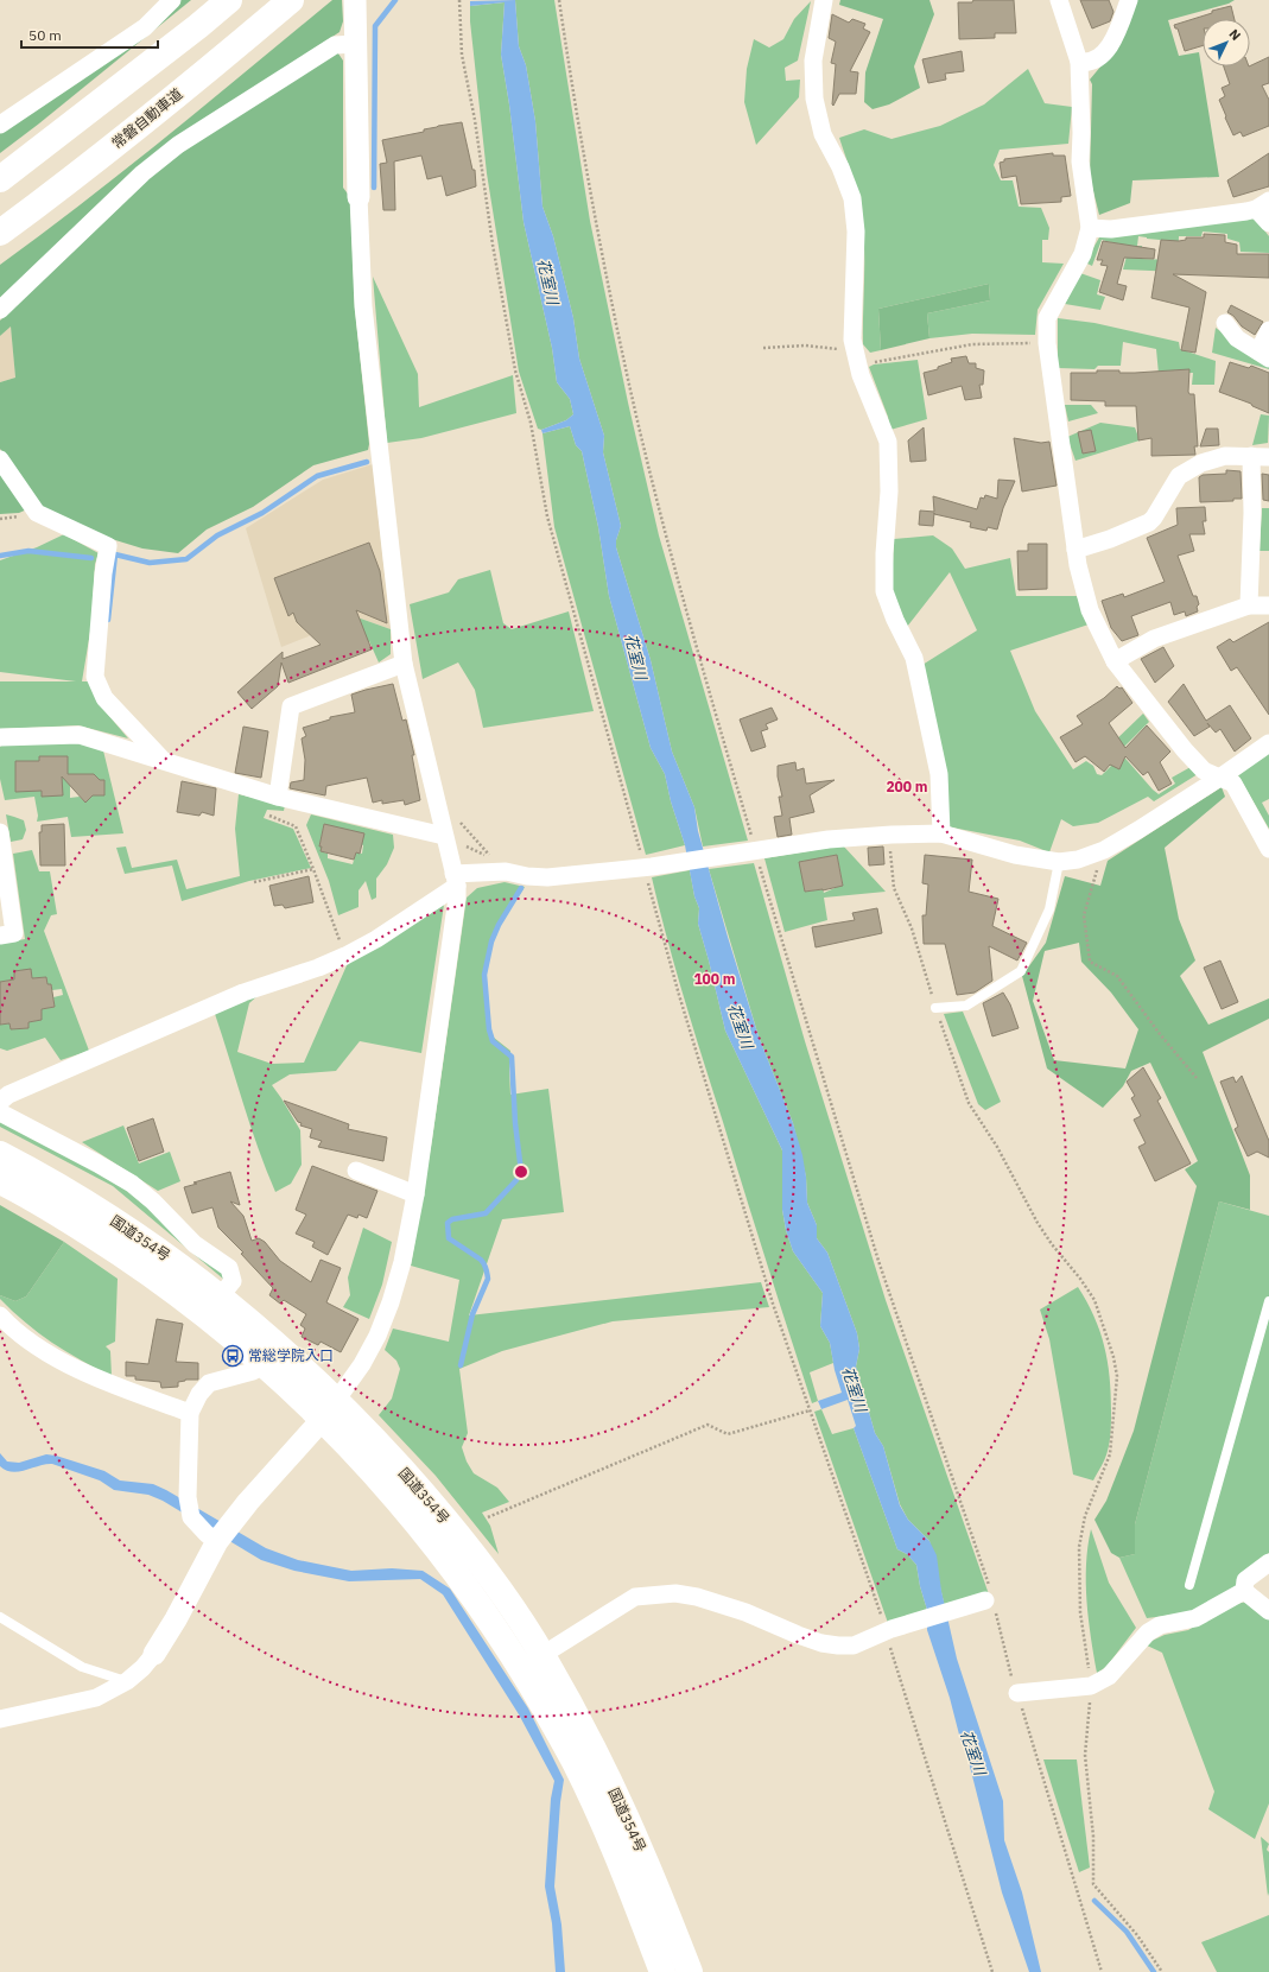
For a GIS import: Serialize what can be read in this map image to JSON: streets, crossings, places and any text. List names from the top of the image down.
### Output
{
  "streets": {
    "highway": ["常磐自動車道", "国道354号"]
  },
  "water": ["花室川"],
  "places": {
    "bus stop": ["常総学院入口"]
  },
  "scale_bar": "50 m",
  "north": "top right",
  "rings": ["200 m", "100 m"]
}
